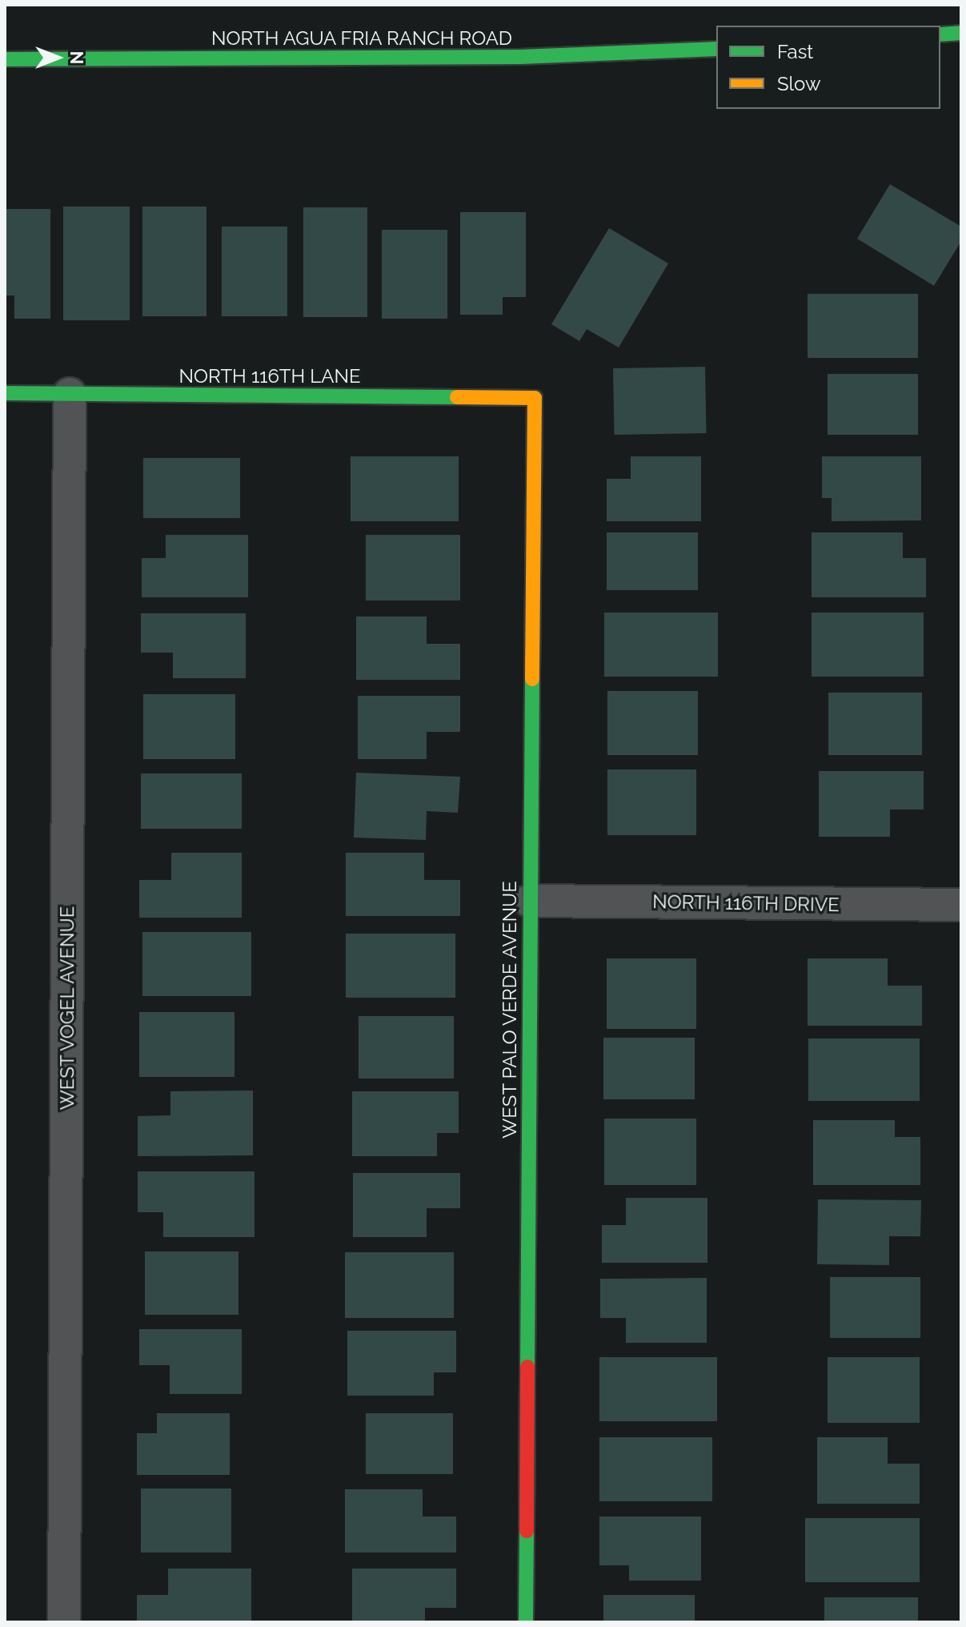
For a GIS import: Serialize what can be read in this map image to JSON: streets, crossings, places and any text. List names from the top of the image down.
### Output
{
  "streets": {
    "street": [
      "NORTH AGUA FRIA RANCH ROAD",
      "NORTH 116TH LANE",
      "NORTH 116TH DRIVE",
      "WEST VOGEL AVENUE",
      "WEST PALO VERDE AVENUE"
    ]
  },
  "crossings": [
    ["NORTH 116TH LANE", "WEST VOGEL AVENUE"],
    ["NORTH 116TH LANE", "WEST PALO VERDE AVENUE"],
    ["NORTH 116TH DRIVE", "WEST PALO VERDE AVENUE"]
  ],
  "legend": ["Fast", "Slow"],
  "north": "right"
}
